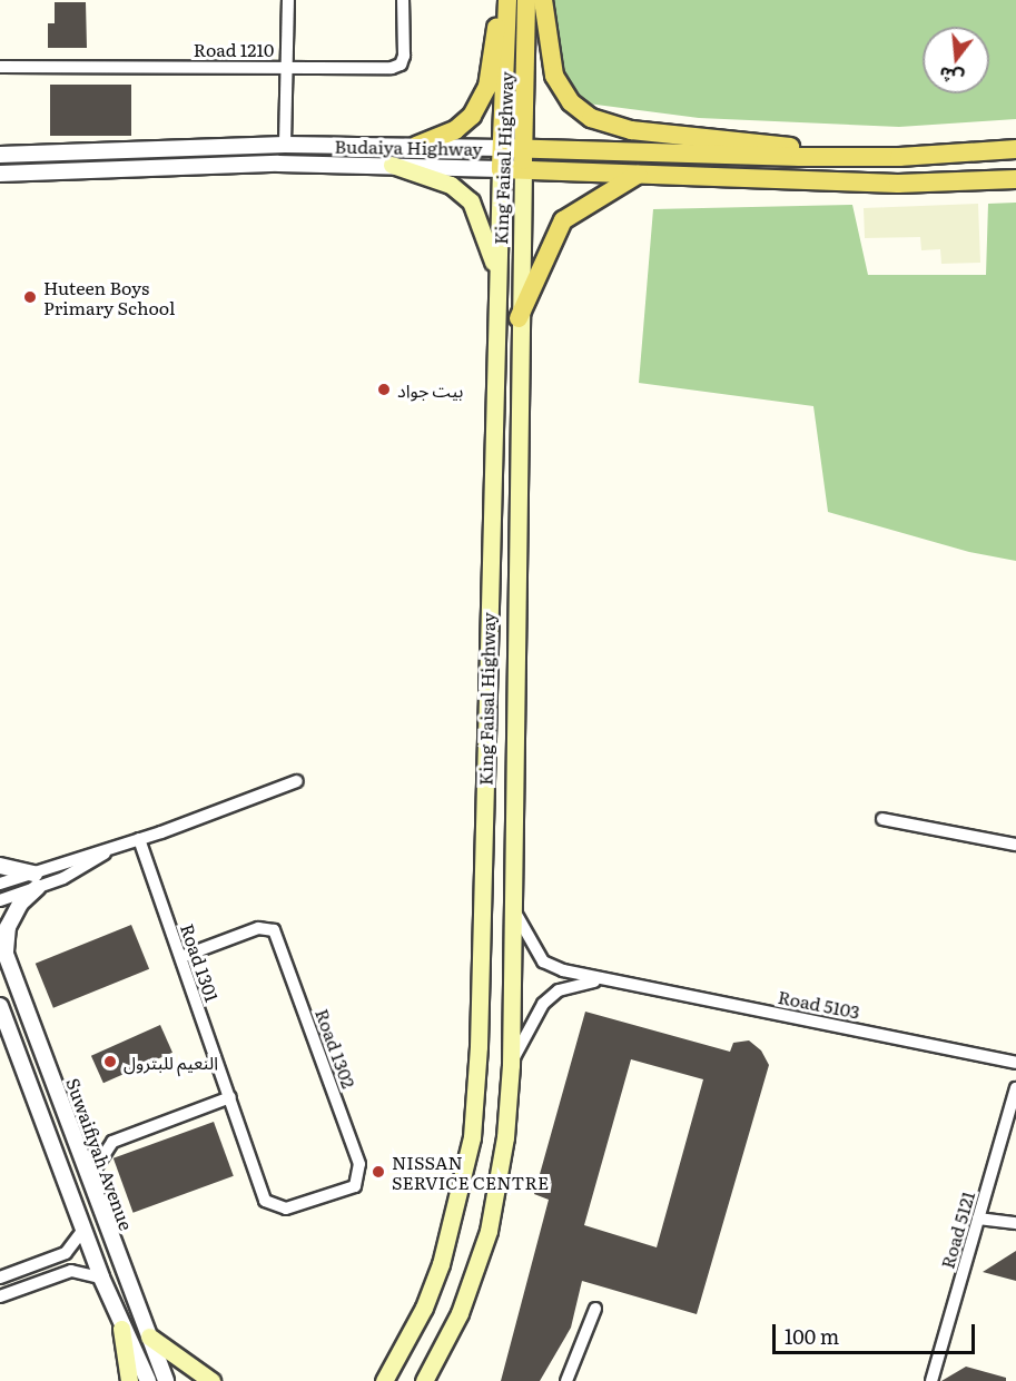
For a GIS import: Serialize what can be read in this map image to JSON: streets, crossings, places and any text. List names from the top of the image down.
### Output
{
  "streets": {
    "main road": ["Budaiya Highway", "King Faisal Highway"],
    "street": [
      "Road 1210",
      "Road 1301",
      "Road 5103",
      "Road 1302",
      "Suwaifiyah Avenue",
      "Road 5121"
    ]
  },
  "crossings": [
    ["Budaiya Highway", "King Faisal Highway"],
    ["King Faisal Highway", "Road 5103"],
    ["Road 1301", "Road 1302"]
  ],
  "places": [
    "Huteen Boys Primary School",
    "بيت جواد",
    "النعيم للبترول",
    "NISSAN SERVICE CENTRE"
  ],
  "scale_bar": "100 m",
  "north": "bottom"
}
